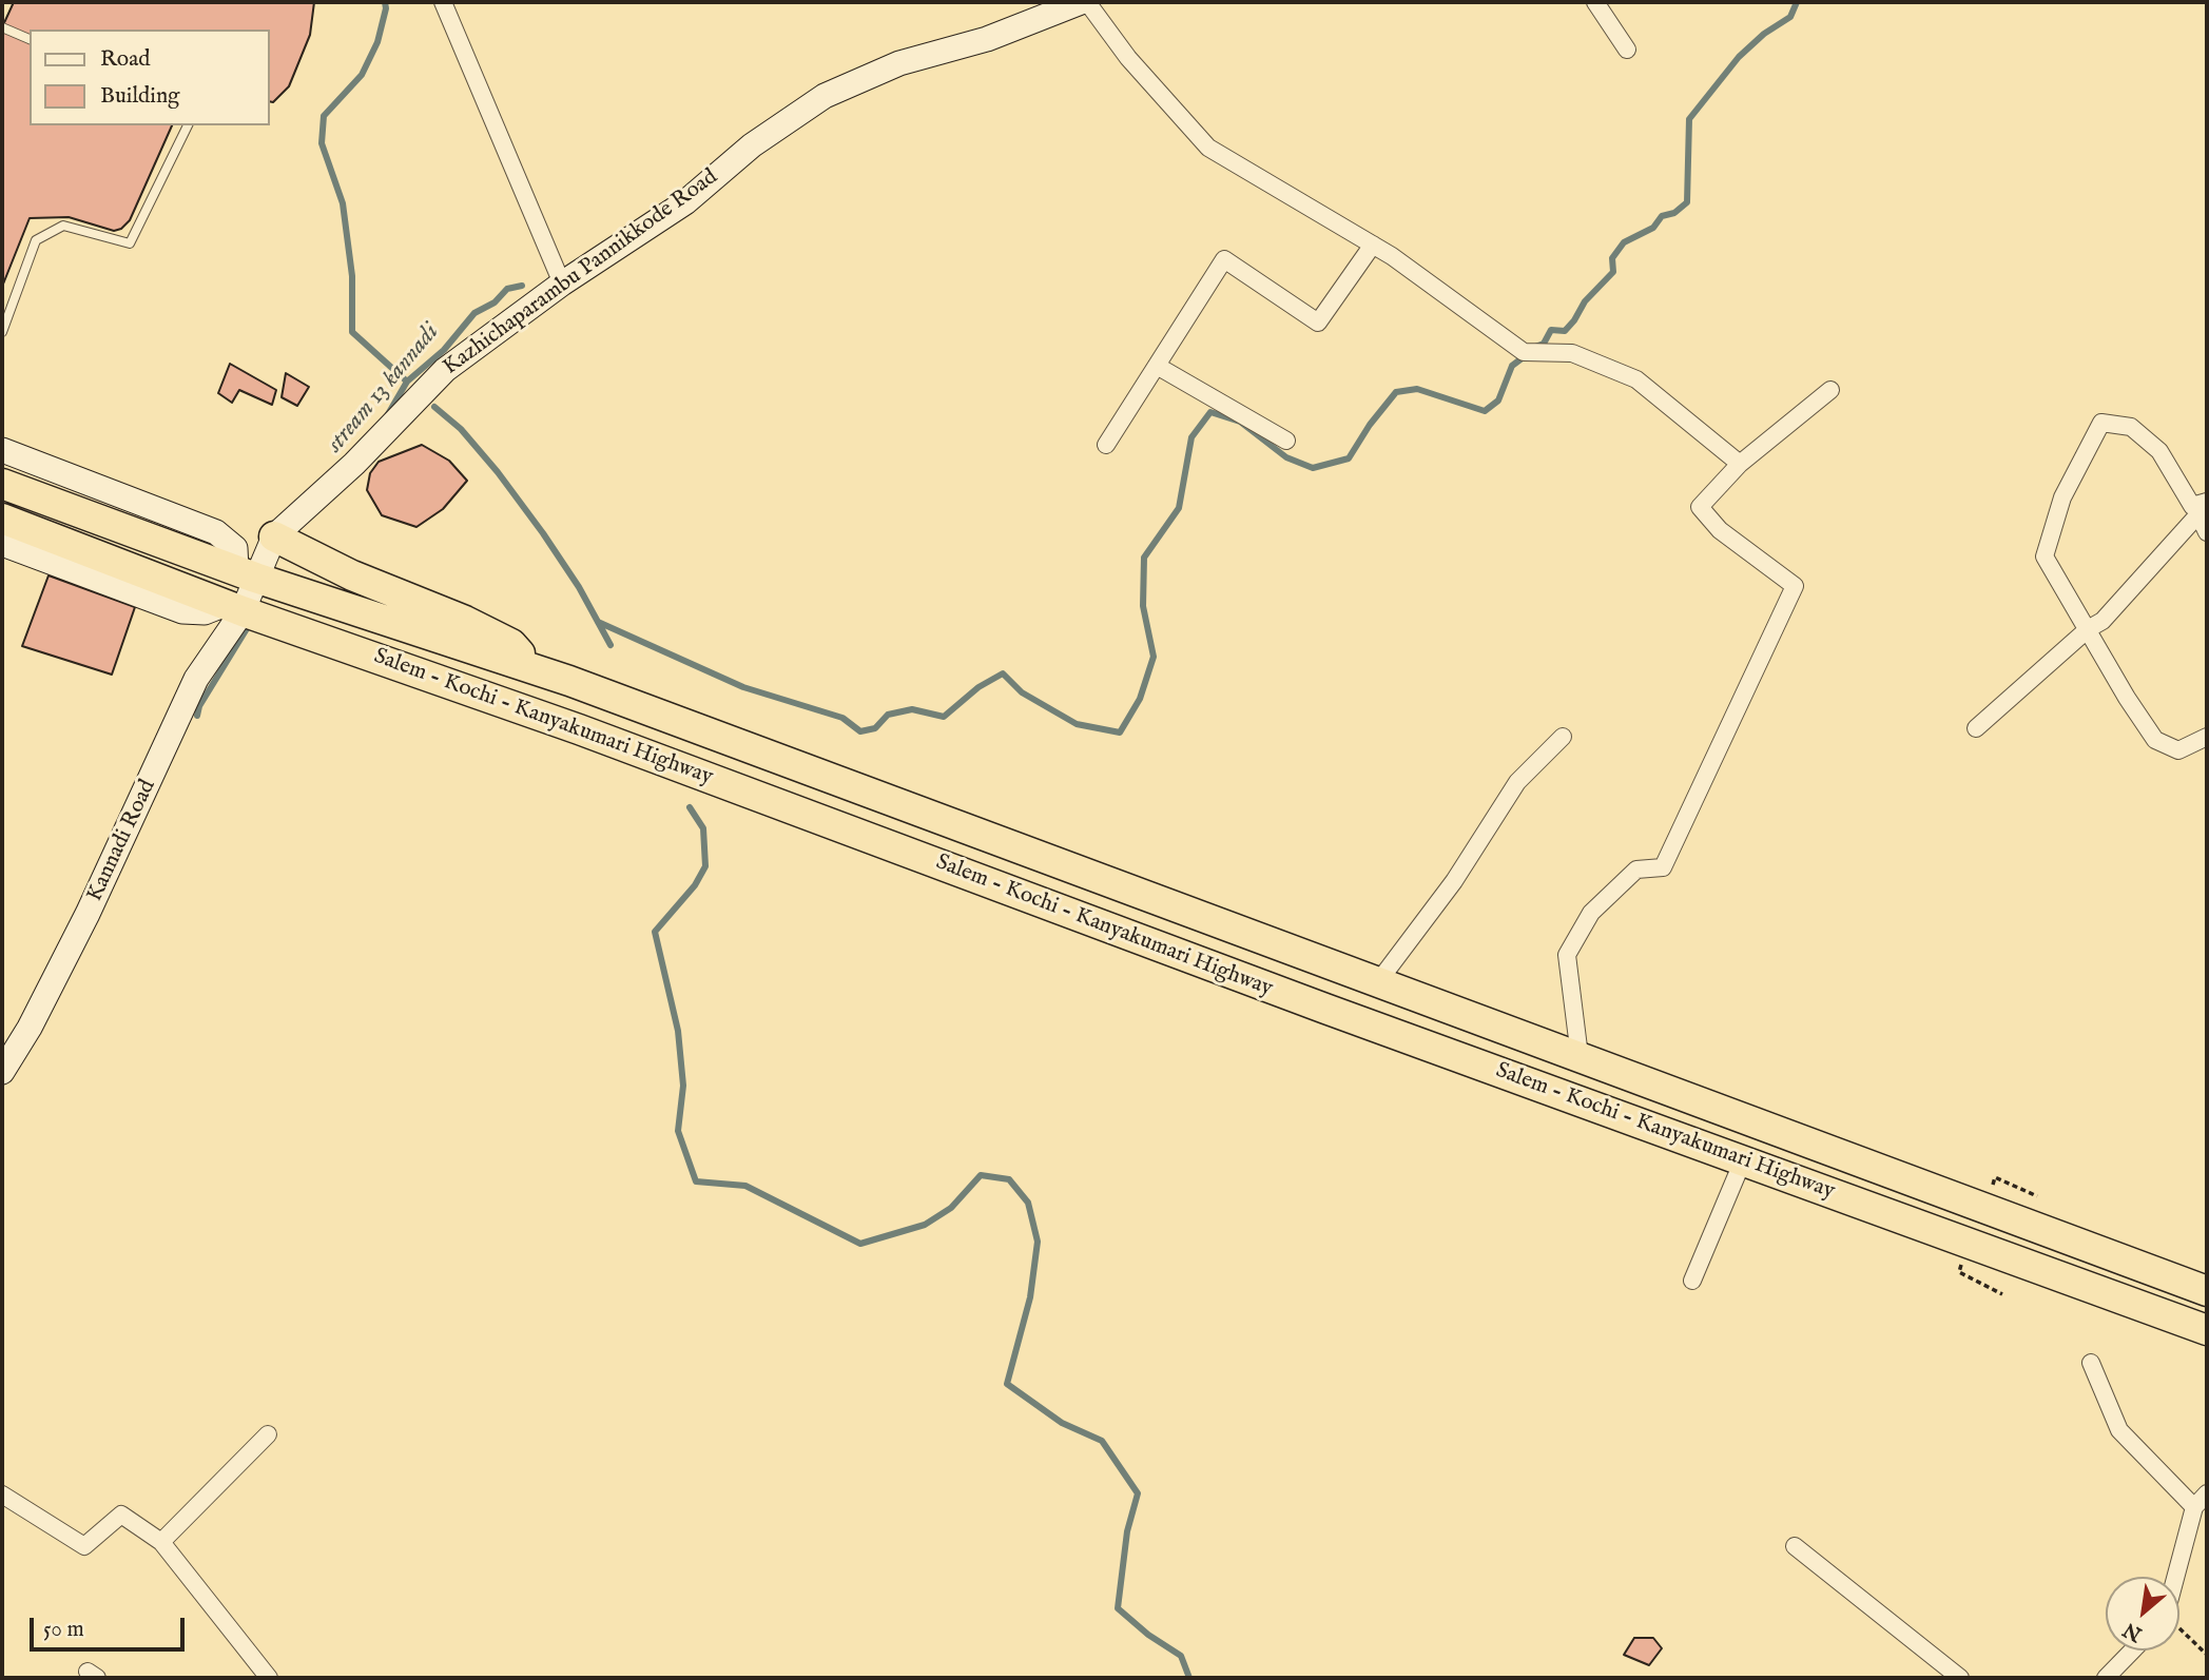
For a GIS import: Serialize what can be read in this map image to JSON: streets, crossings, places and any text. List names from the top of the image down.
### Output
{
  "streets": {
    "highway": ["Salem - Kochi - Kanyakumari Highway"],
    "street": ["Kazhichaparambu Pannikkode Road", "Kannadi Road"]
  },
  "crossings": [
    ["Kazhichaparambu Pannikkode Road", "Salem - Kochi - Kanyakumari Highway"],
    ["Kazhichaparambu Pannikkode Road", "Kannadi Road"],
    ["Salem - Kochi - Kanyakumari Highway", "Kannadi Road"]
  ],
  "water": ["stream 13 kannadi"],
  "legend": ["Road", "Building"],
  "scale_bar": "50 m",
  "north": "bottom left"
}
